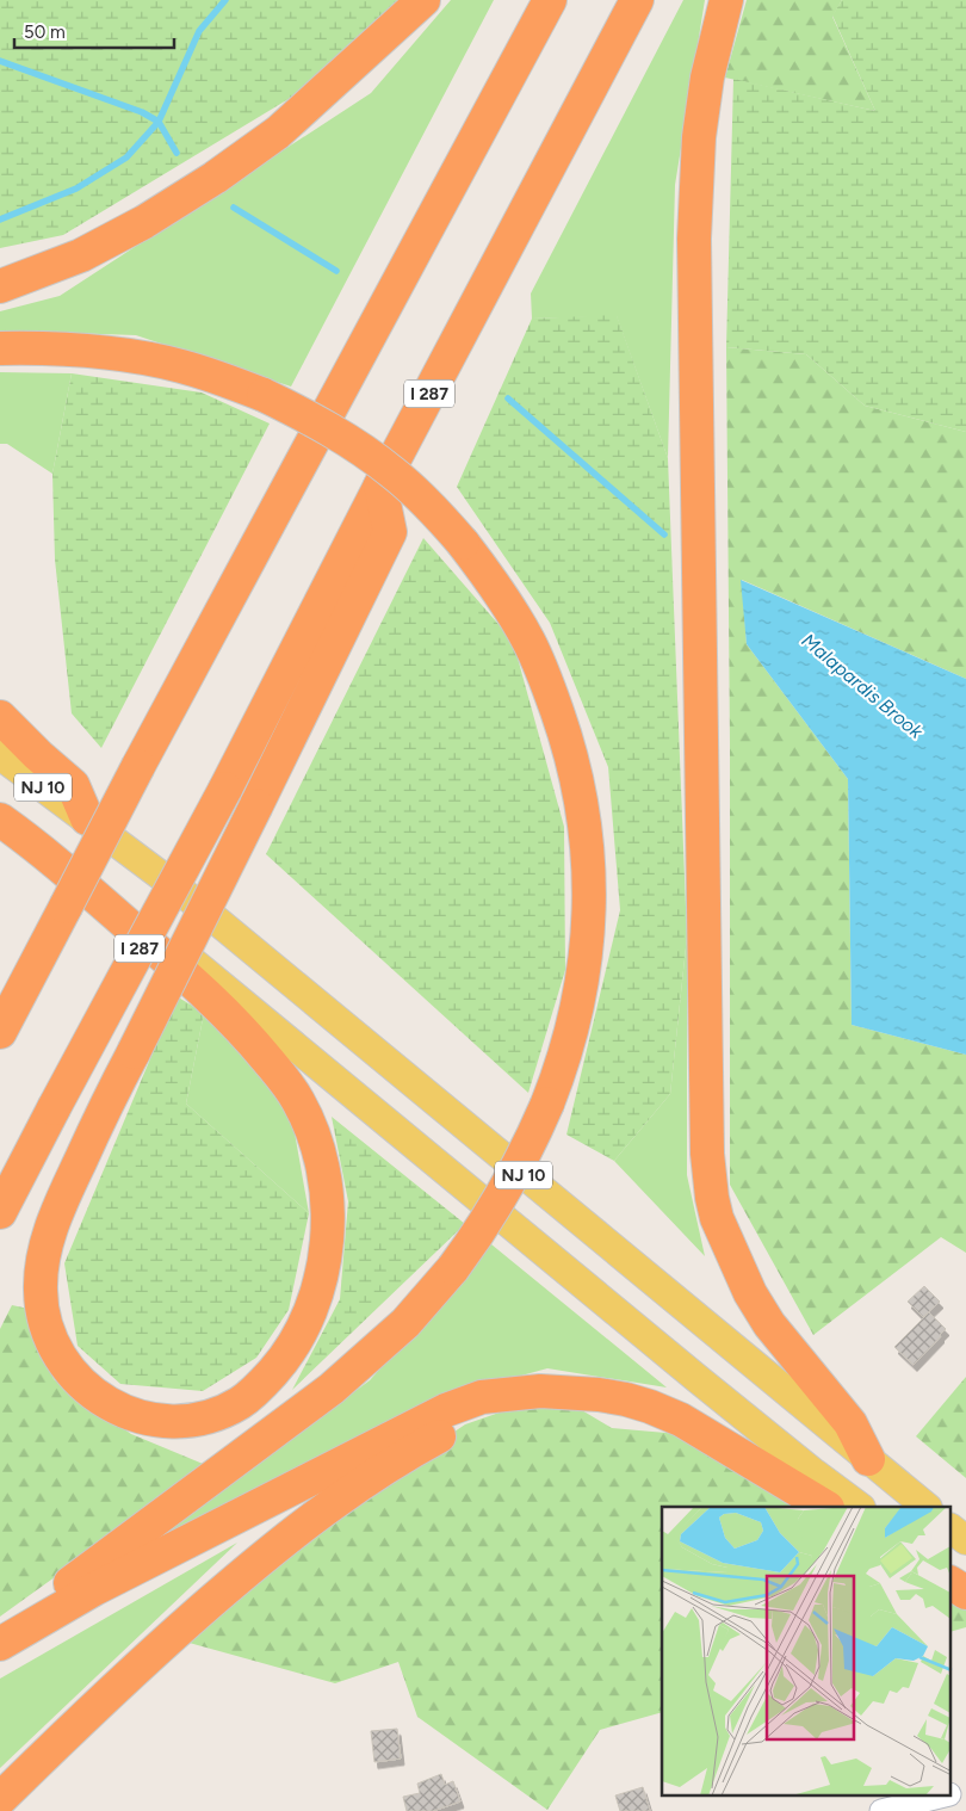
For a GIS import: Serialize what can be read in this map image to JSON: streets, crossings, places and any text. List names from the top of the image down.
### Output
{
  "streets": {
    "highway": ["I 287", "NJ 10"]
  },
  "water": ["Malapardis Brook"],
  "scale_bar": "50 m"
}
